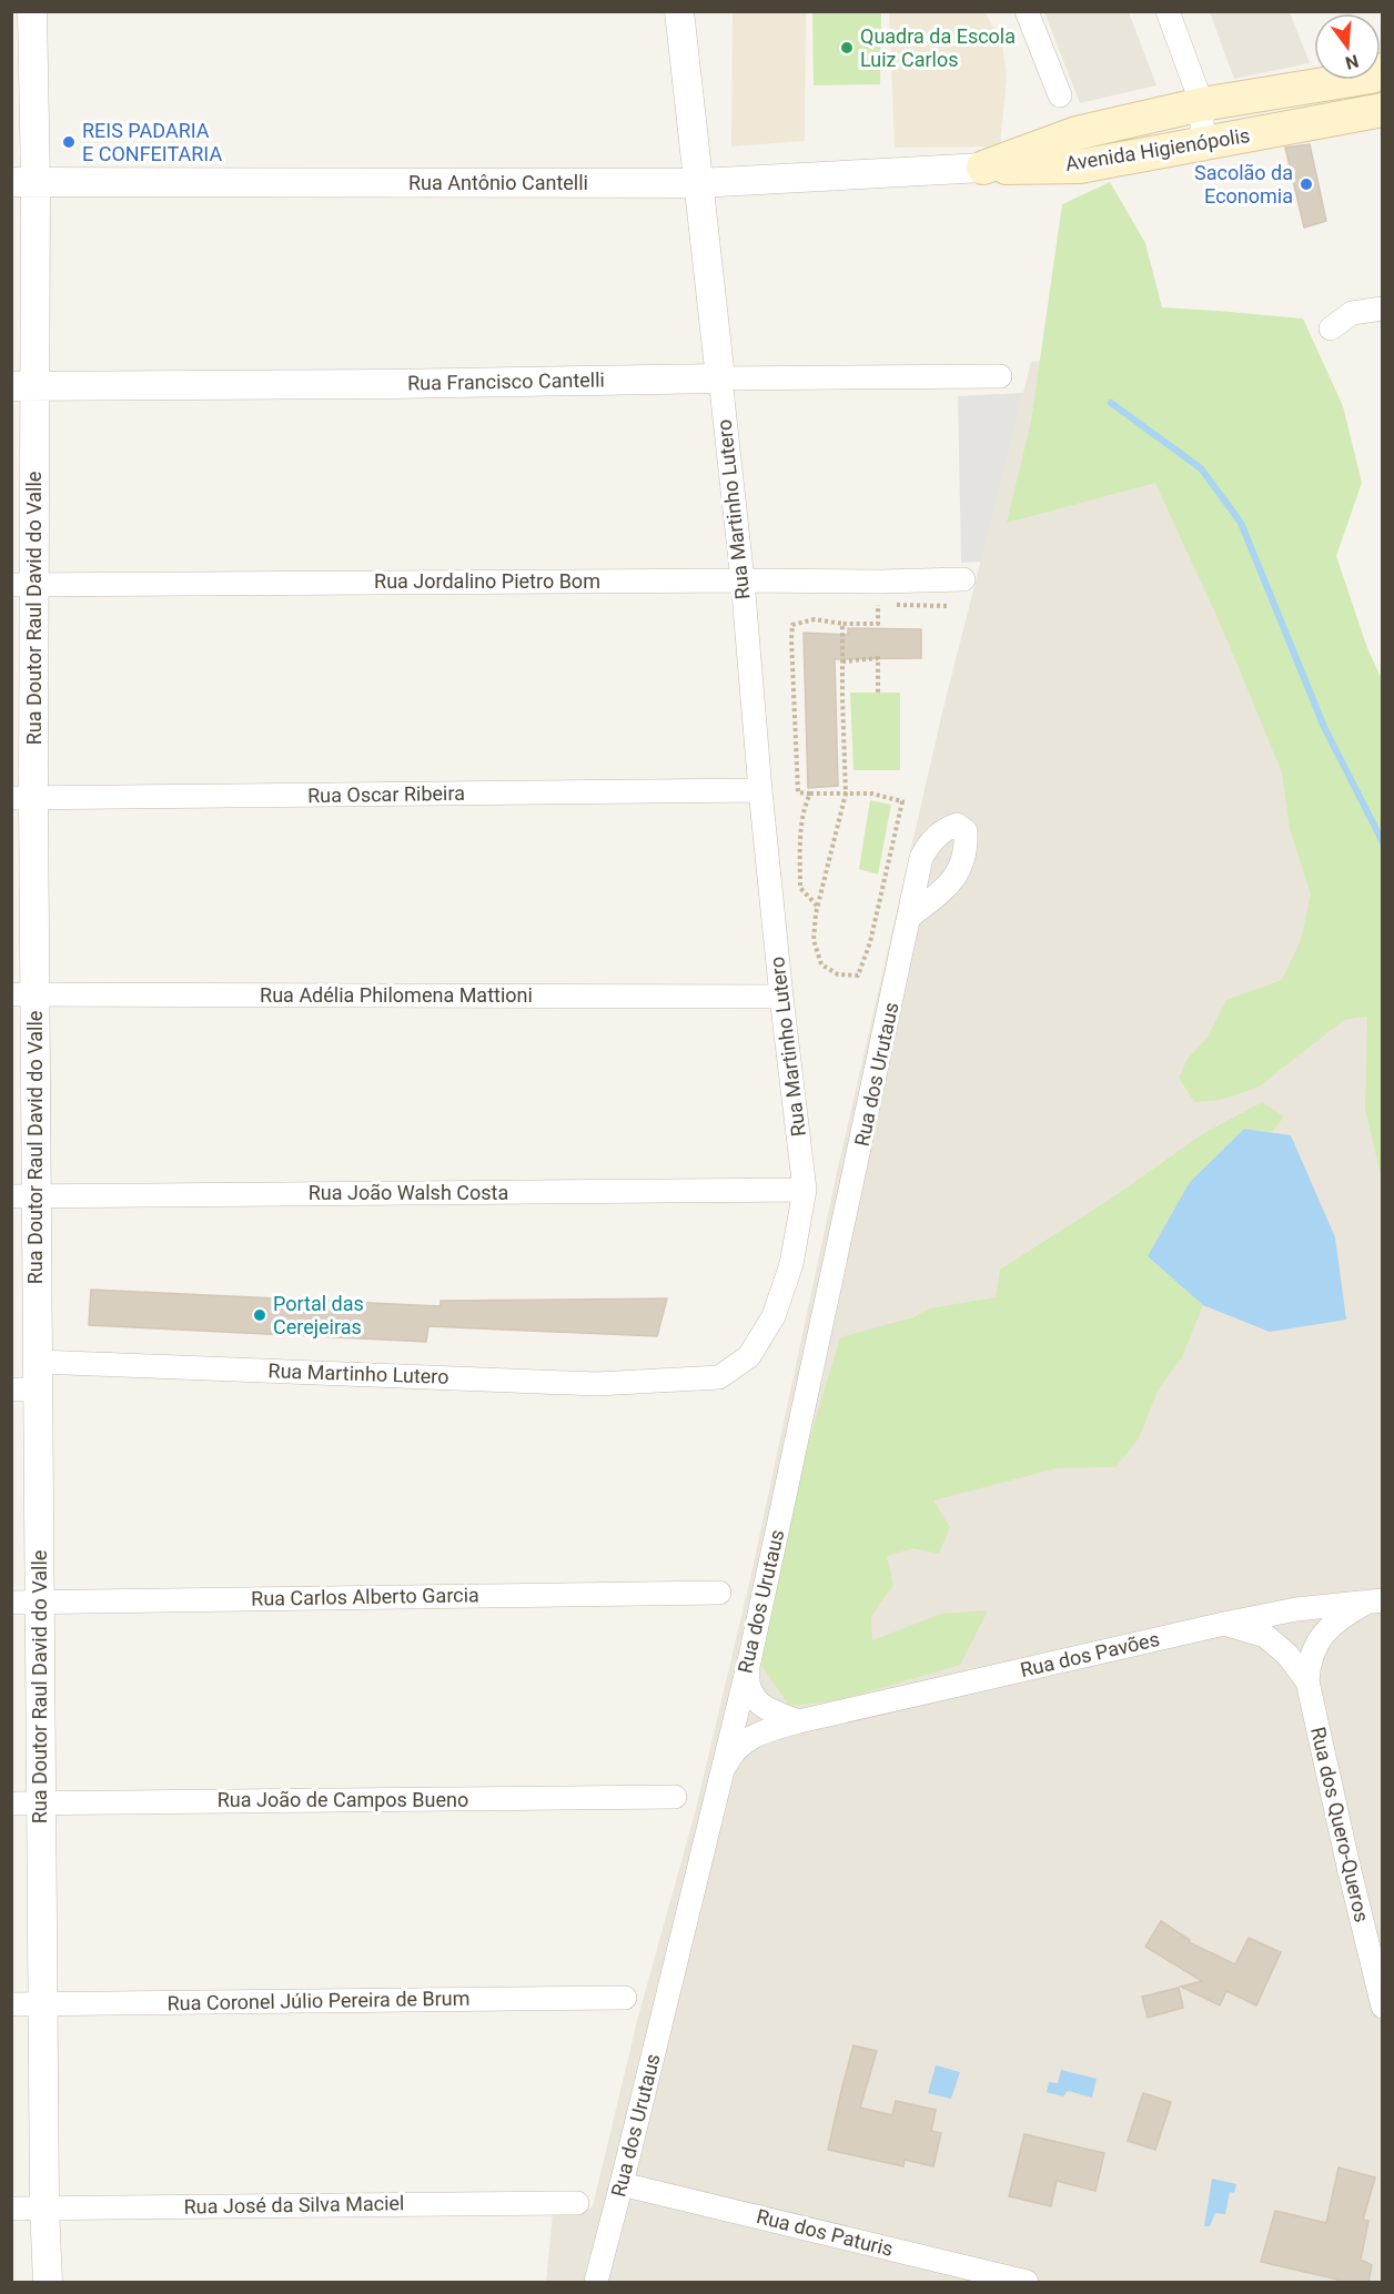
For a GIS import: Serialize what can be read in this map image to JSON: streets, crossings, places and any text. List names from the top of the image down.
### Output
{
  "streets": {
    "main road": ["Avenida Higienópolis"],
    "street": [
      "Rua Antônio Cantelli",
      "Rua Francisco Cantelli",
      "Rua Martinho Lutero",
      "Rua Jordalino Pietro Bom",
      "Rua Doutor Raul David do Valle",
      "Rua Oscar Ribeira",
      "Rua Adélia Philomena Mattioni",
      "Rua dos Urutaus",
      "Rua João Walsh Costa",
      "Rua Carlos Alberto Garcia",
      "Rua dos Pavões",
      "Rua João de Campos Bueno",
      "Rua dos Quero-Queros",
      "Rua Coronel Júlio Pereira de Brum",
      "Rua José da Silva Maciel",
      "Rua dos Paturis"
    ]
  },
  "crossings": [
    ["Avenida Higienópolis", "Rua Antônio Cantelli"],
    ["Rua Antônio Cantelli", "Rua Martinho Lutero"],
    ["Rua Antônio Cantelli", "Rua Doutor Raul David do Valle"],
    ["Rua Francisco Cantelli", "Rua Martinho Lutero"],
    ["Rua Francisco Cantelli", "Rua Doutor Raul David do Valle"],
    ["Rua Martinho Lutero", "Rua Jordalino Pietro Bom"],
    ["Rua Martinho Lutero", "Rua Doutor Raul David do Valle"],
    ["Rua Martinho Lutero", "Rua Oscar Ribeira"],
    ["Rua Martinho Lutero", "Rua Adélia Philomena Mattioni"],
    ["Rua Martinho Lutero", "Rua João Walsh Costa"],
    ["Rua Jordalino Pietro Bom", "Rua Doutor Raul David do Valle"],
    ["Rua Doutor Raul David do Valle", "Rua Oscar Ribeira"],
    ["Rua Doutor Raul David do Valle", "Rua Adélia Philomena Mattioni"],
    ["Rua Doutor Raul David do Valle", "Rua João Walsh Costa"],
    ["Rua Doutor Raul David do Valle", "Rua Carlos Alberto Garcia"],
    ["Rua Doutor Raul David do Valle", "Rua João de Campos Bueno"],
    ["Rua Doutor Raul David do Valle", "Rua Coronel Júlio Pereira de Brum"],
    ["Rua Doutor Raul David do Valle", "Rua José da Silva Maciel"],
    ["Rua dos Urutaus", "Rua dos Pavões"],
    ["Rua dos Urutaus", "Rua dos Paturis"],
    ["Rua dos Pavões", "Rua dos Quero-Queros"]
  ],
  "places": [
    "Quadra da Escola Luiz Carlos",
    "REIS PADARIA E CONFEITARIA",
    "Sacolão da Economia",
    "Portal das Cerejeiras"
  ],
  "north": "bottom"
}
